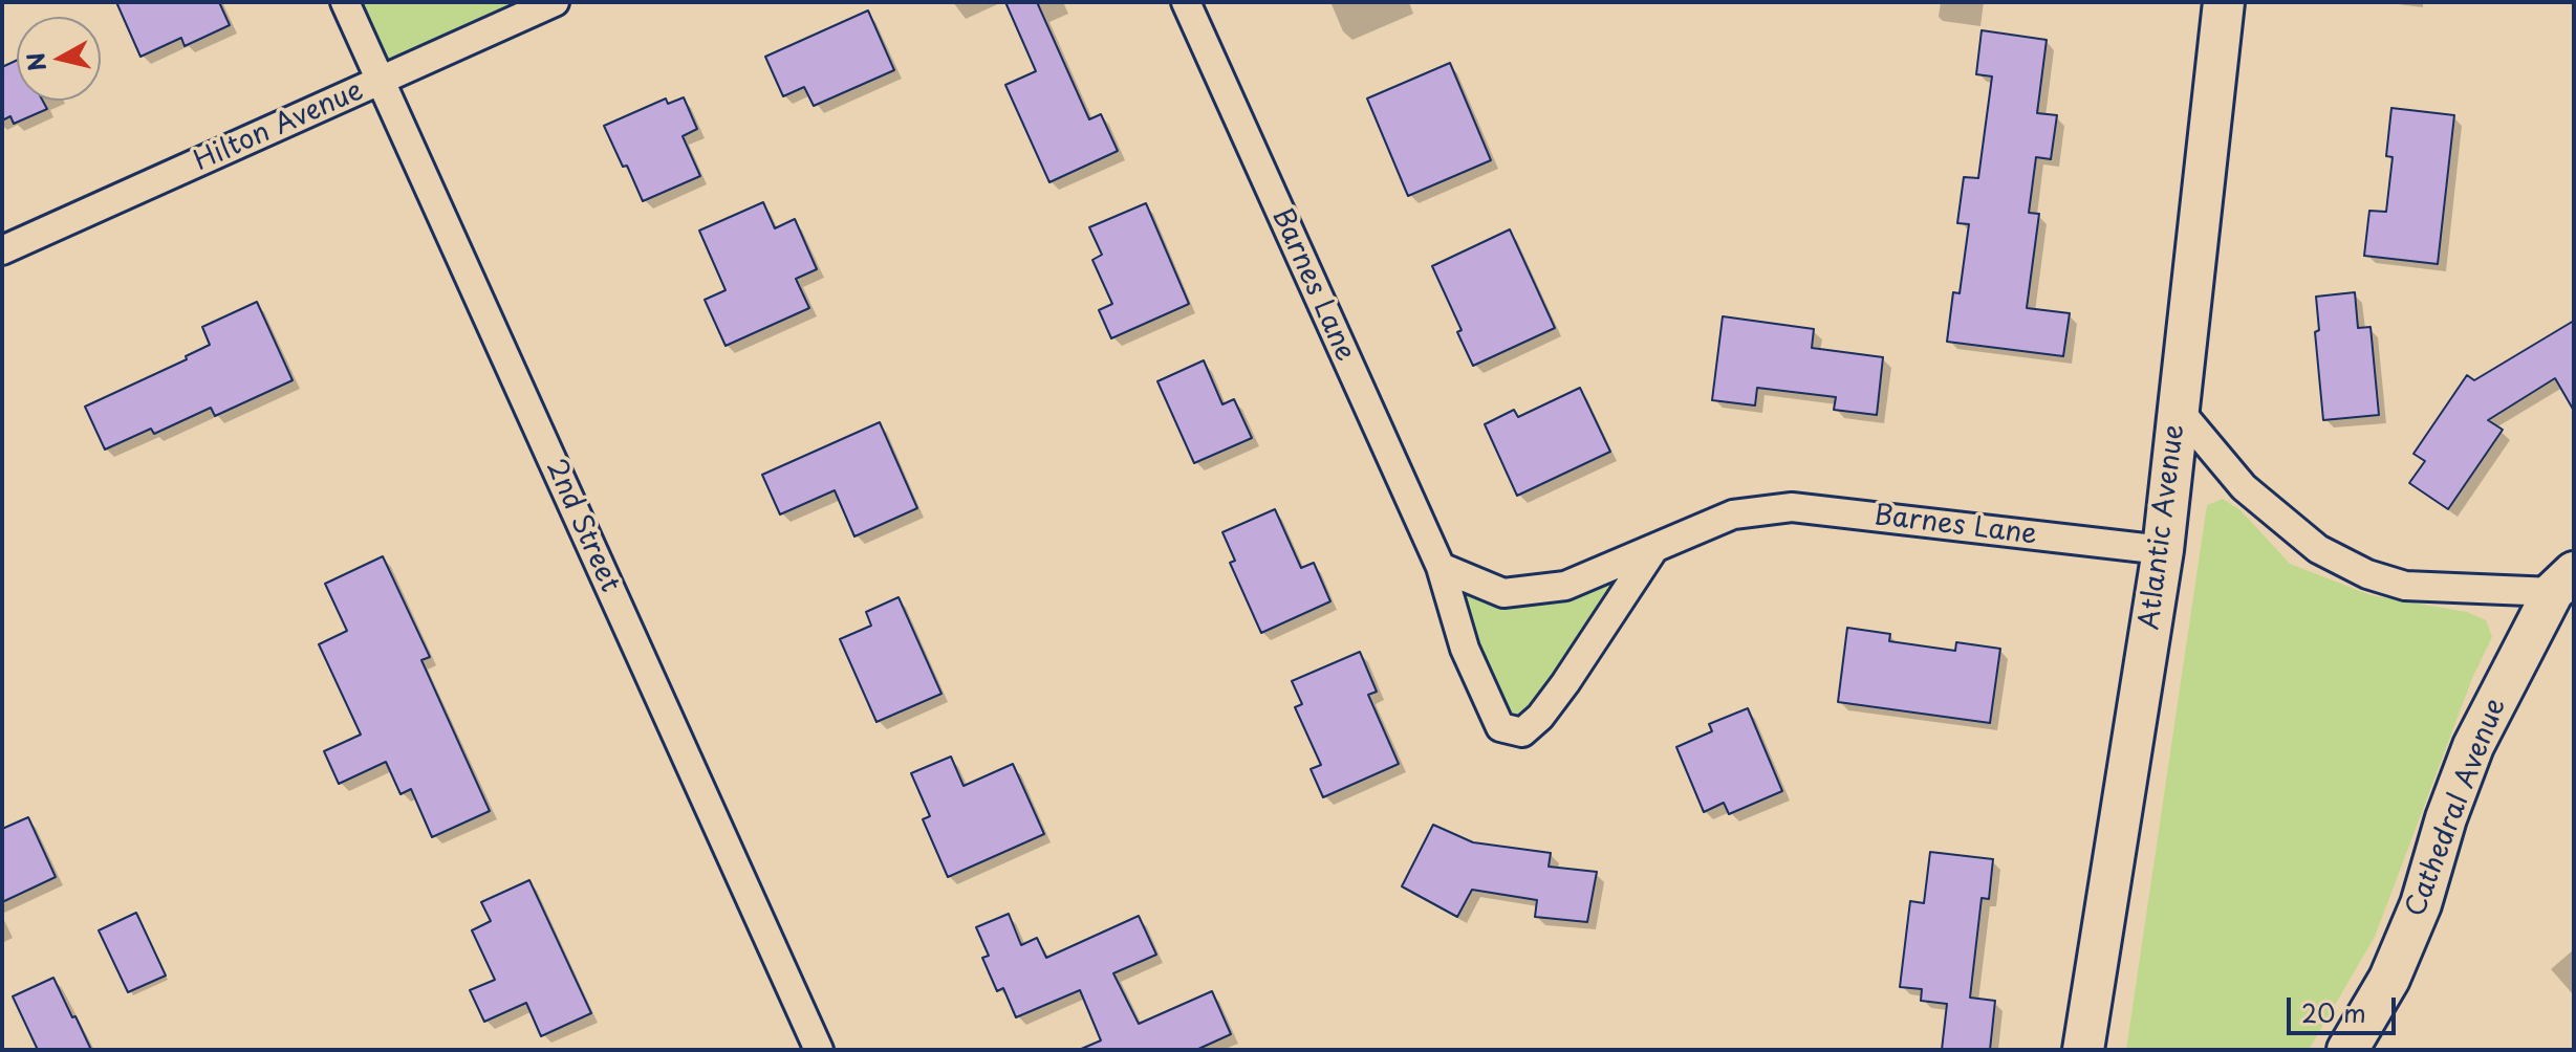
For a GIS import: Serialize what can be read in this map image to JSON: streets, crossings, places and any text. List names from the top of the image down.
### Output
{
  "streets": {
    "street": [
      "Hilton Avenue",
      "Barnes Lane",
      "2nd Street",
      "Atlantic Avenue",
      "Cathedral Avenue"
    ]
  },
  "crossings": [
    ["Hilton Avenue", "2nd Street"],
    ["Barnes Lane", "Atlantic Avenue"]
  ],
  "scale_bar": "20 m",
  "north": "left"
}
